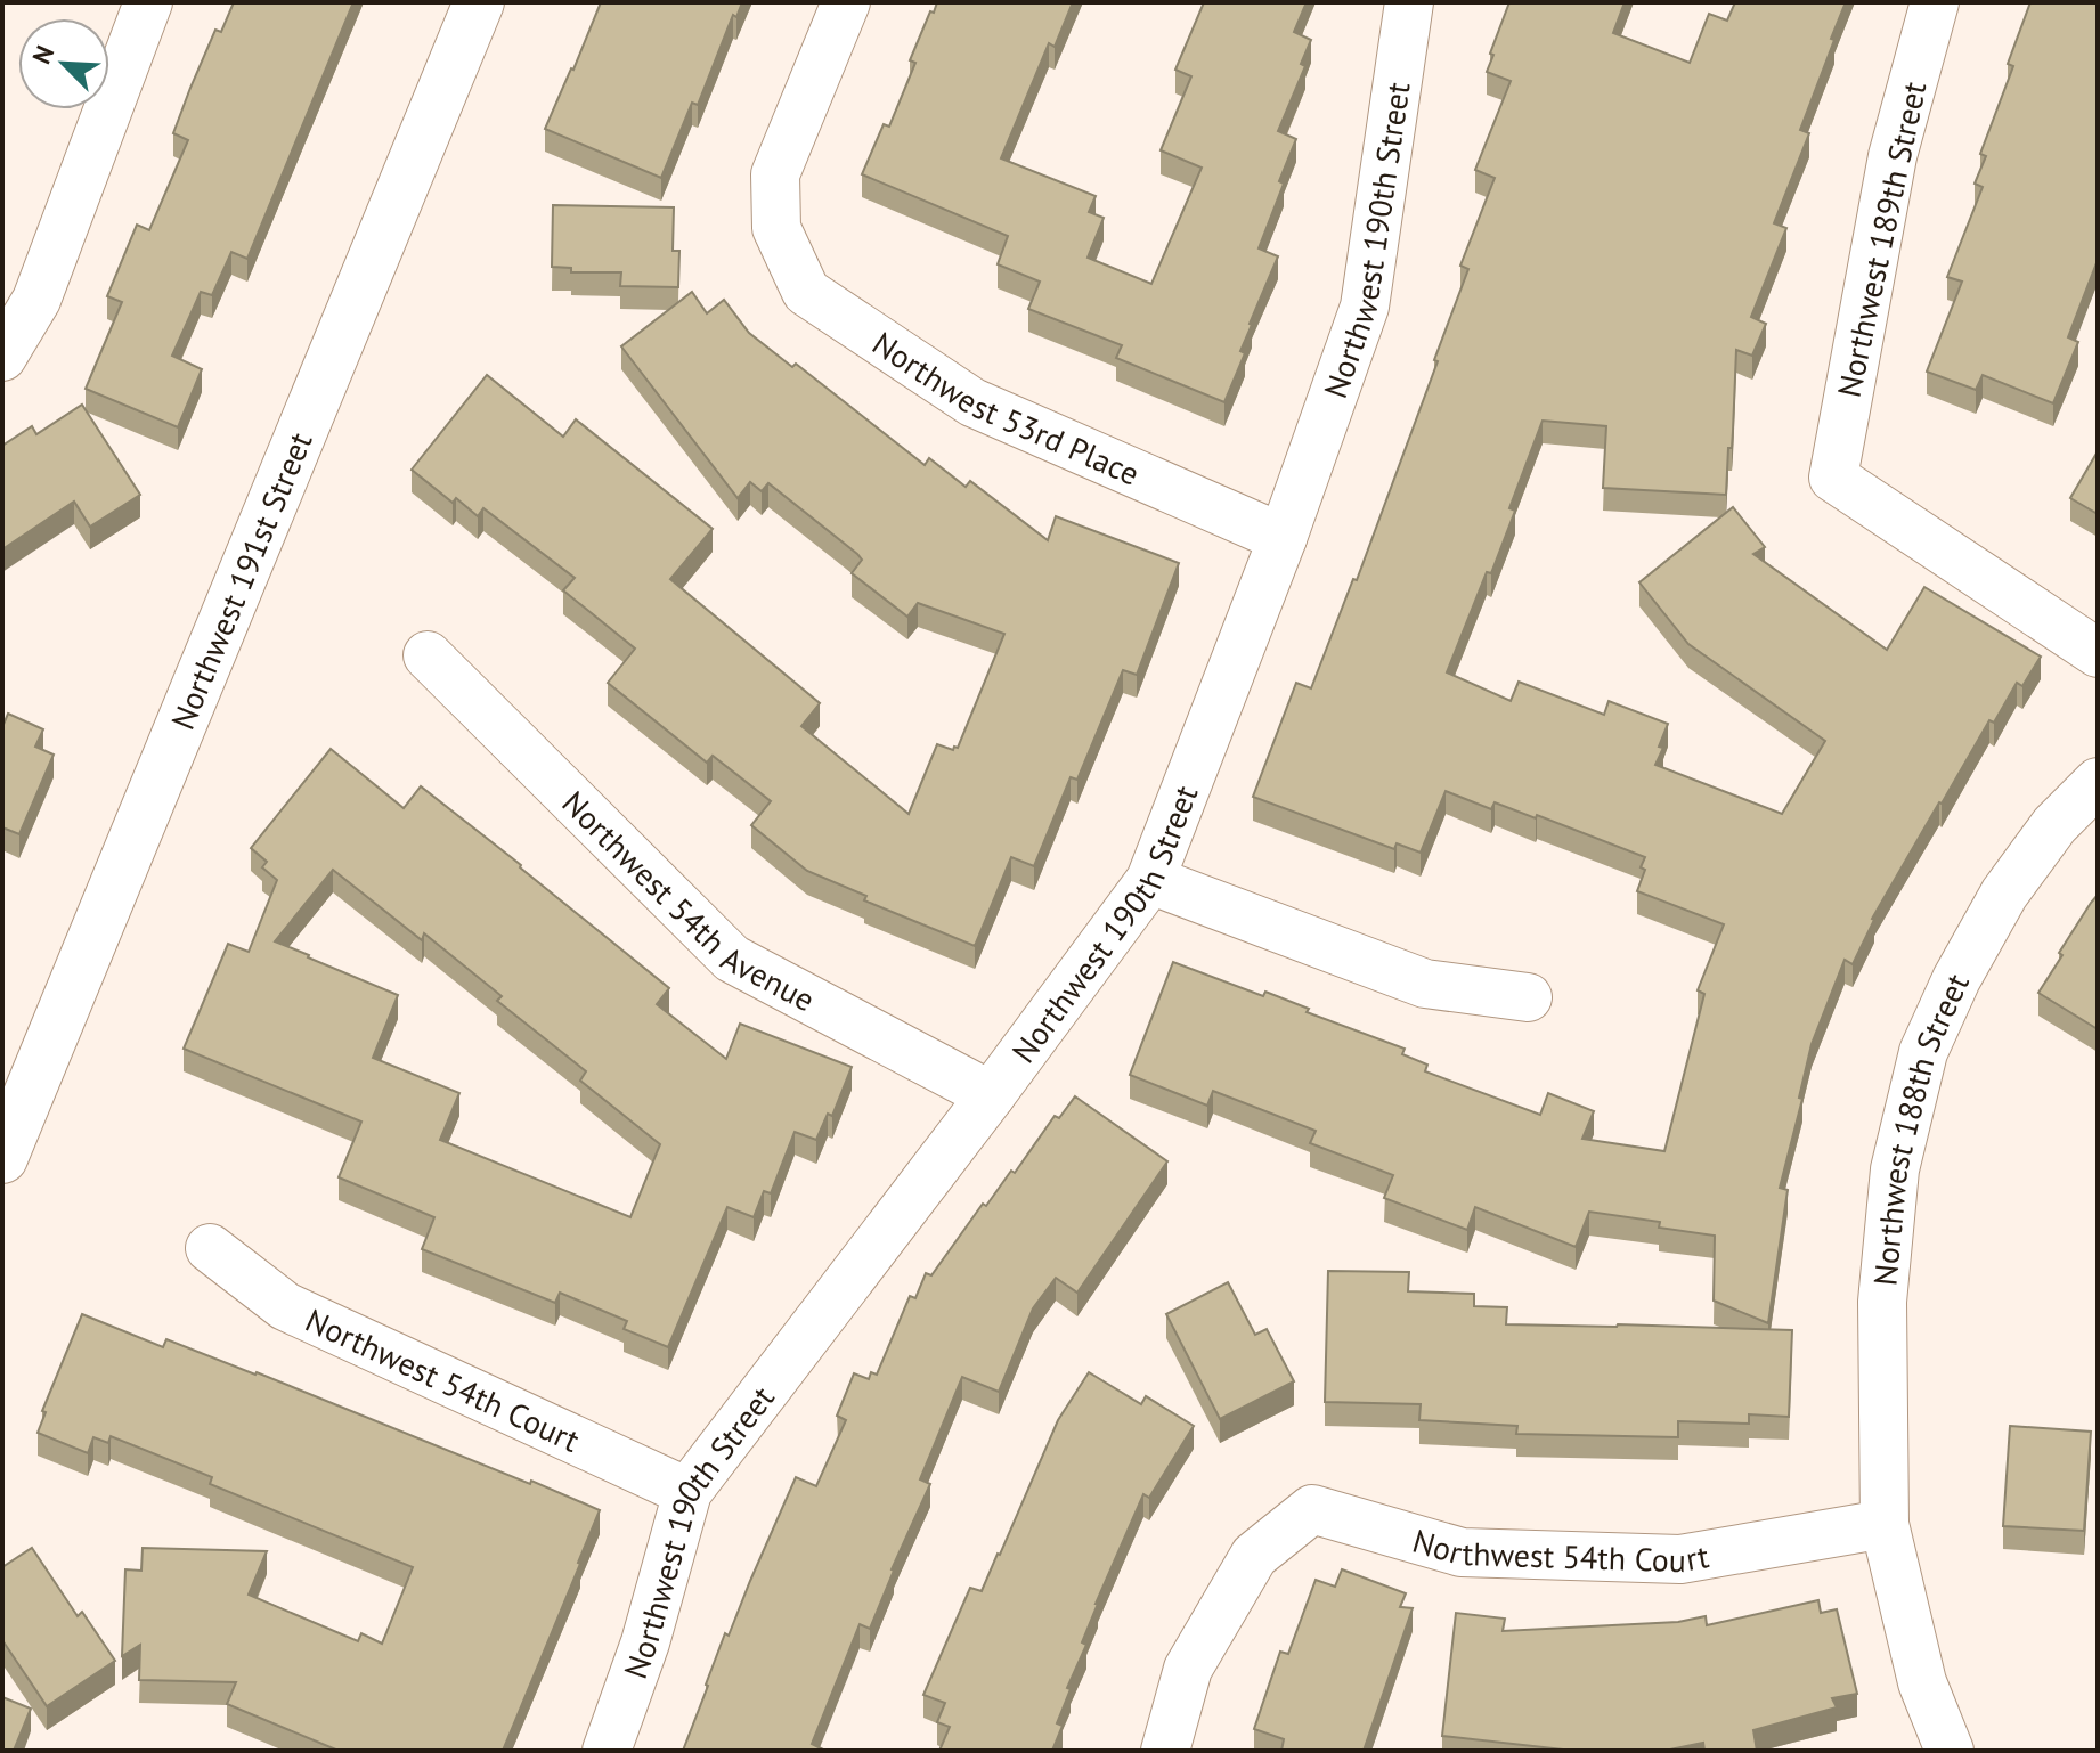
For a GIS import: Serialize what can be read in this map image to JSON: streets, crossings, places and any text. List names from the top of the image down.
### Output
{
  "streets": {
    "street": [
      "Northwest 190th Street",
      "Northwest 189th Street",
      "Northwest 53rd Place",
      "Northwest 191st Street",
      "Northwest 54th Avenue",
      "Northwest 188th Street",
      "Northwest 54th Court"
    ]
  },
  "crossings": [
    ["Northwest 190th Street", "Northwest 53rd Place"],
    ["Northwest 190th Street", "Northwest 54th Avenue"],
    ["Northwest 190th Street", "Northwest 54th Court"],
    ["Northwest 188th Street", "Northwest 54th Court"]
  ],
  "north": "top left"
}
